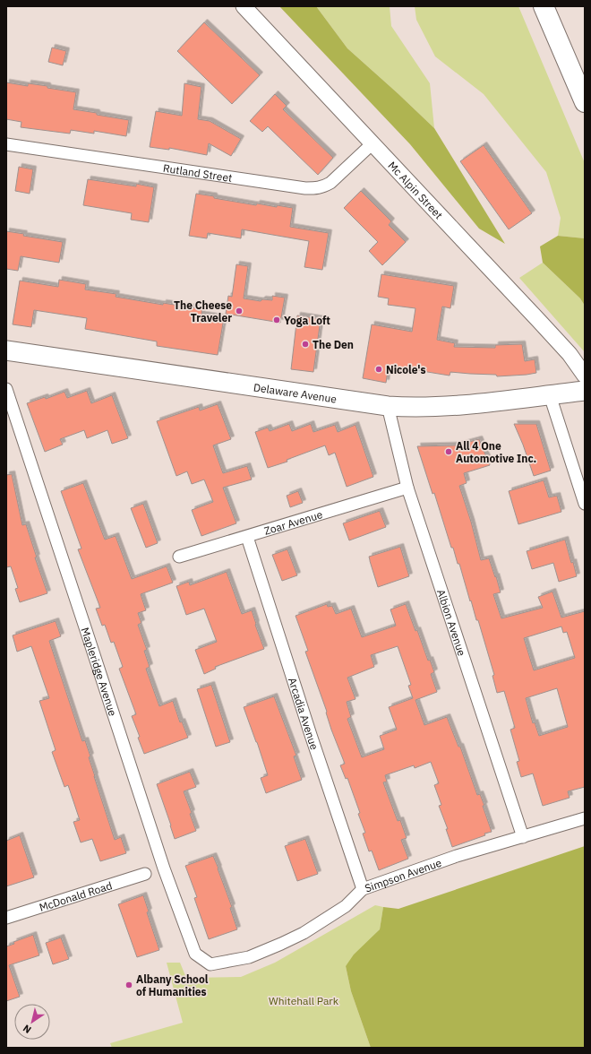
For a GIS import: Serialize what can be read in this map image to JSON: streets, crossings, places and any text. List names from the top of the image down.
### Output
{
  "streets": {
    "main road": ["Delaware Avenue"],
    "street": [
      "Rutland Street",
      "Mc Alpin Street",
      "Zoar Avenue",
      "Albion Avenue",
      "Mapleridge Avenue",
      "Arcadia Avenue",
      "Simpson Avenue",
      "McDonald Road"
    ]
  },
  "crossings": [
    ["Rutland Street", "Mc Alpin Street"],
    ["Delaware Avenue", "Albion Avenue"],
    ["Zoar Avenue", "Albion Avenue"],
    ["Zoar Avenue", "Arcadia Avenue"],
    ["Albion Avenue", "Simpson Avenue"],
    ["Mapleridge Avenue", "Simpson Avenue"],
    ["Arcadia Avenue", "Simpson Avenue"]
  ],
  "parks": ["Whitehall Park"],
  "places": [
    "The Cheese Traveler",
    "Yoga Loft",
    "The Den",
    "Nicole's",
    "All 4 One Automotive Inc.",
    "Albany School of Humanities"
  ],
  "north": "bottom left"
}
